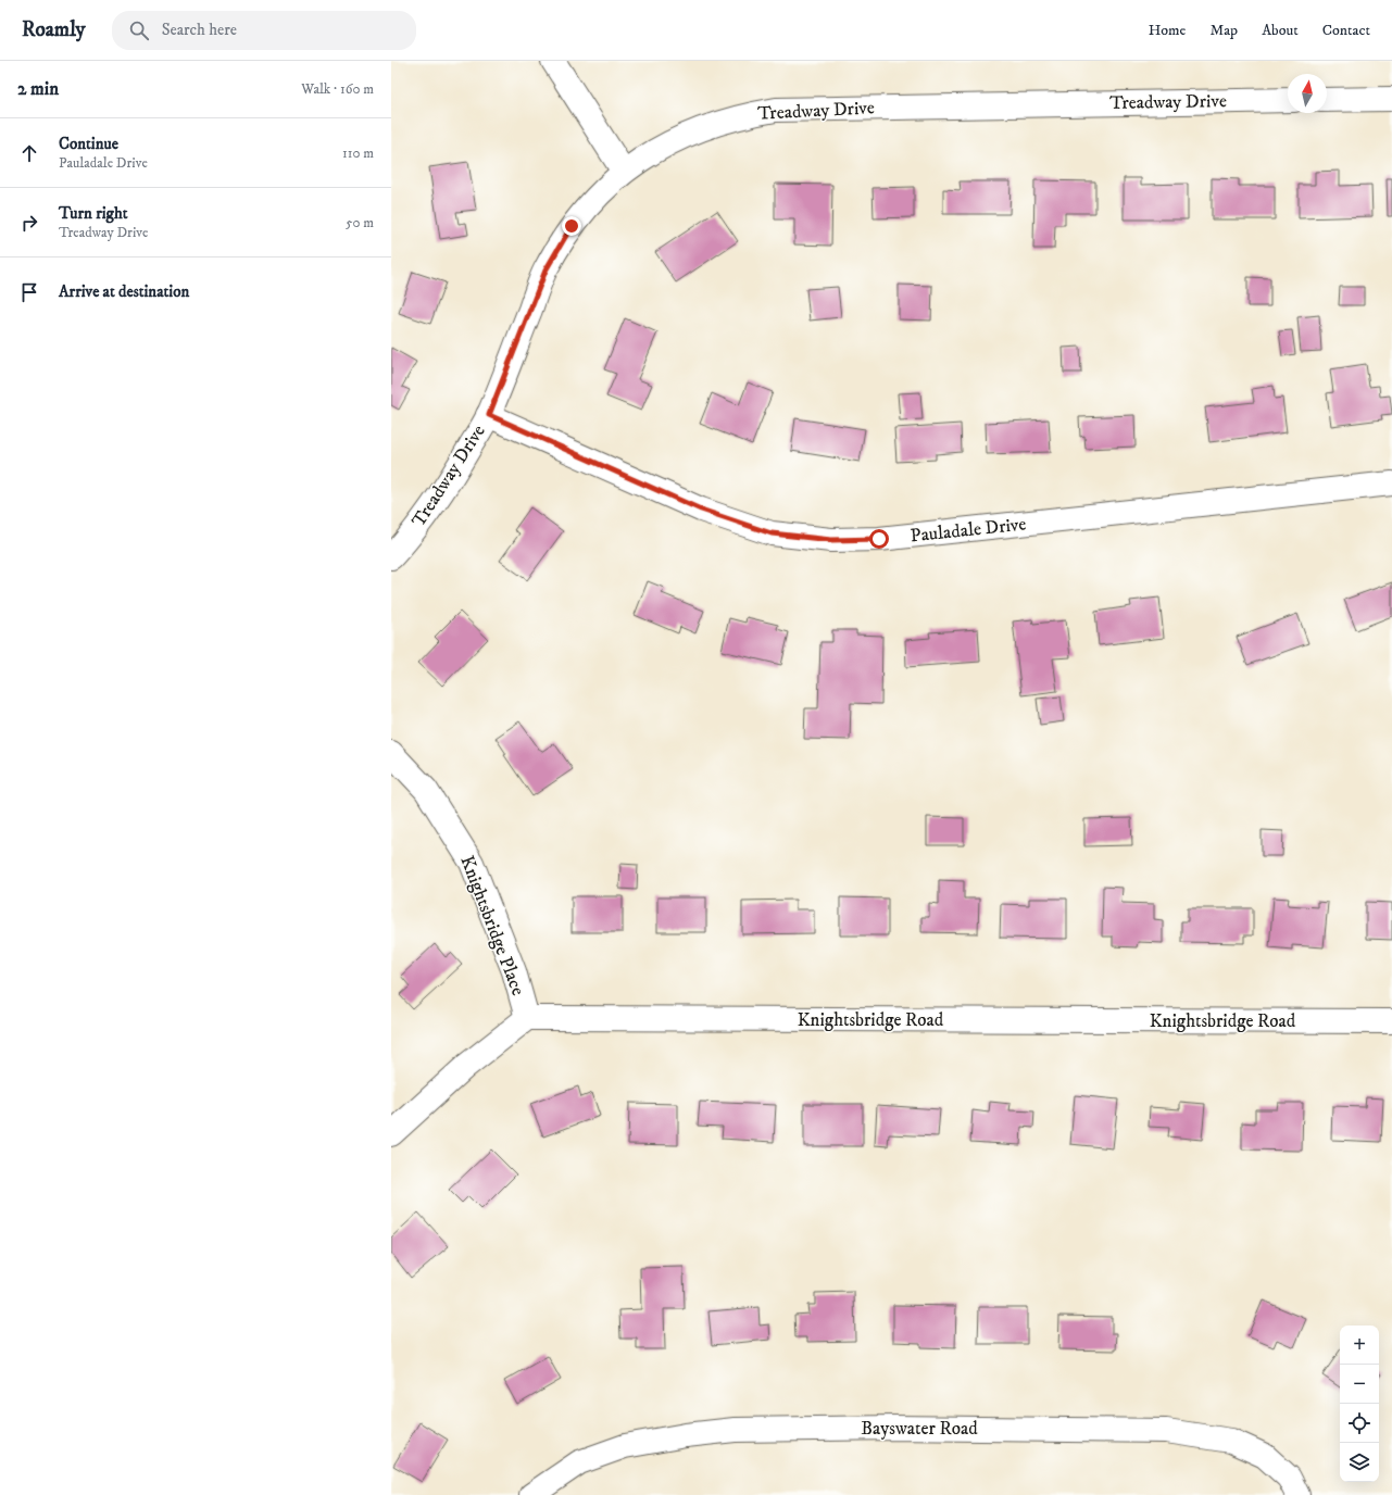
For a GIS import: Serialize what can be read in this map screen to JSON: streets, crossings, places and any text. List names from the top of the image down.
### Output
{
  "streets": {
    "street": [
      "Treadway Drive",
      "Pauladale Drive",
      "Knightsbridge Place",
      "Knightsbridge Road",
      "Bayswater Road"
    ]
  },
  "crossings": [
    ["Treadway Drive", "Pauladale Drive"],
    ["Knightsbridge Place", "Knightsbridge Road"]
  ],
  "north": "top",
  "page": {
    "header": "Roamly",
    "search": "Search here",
    "nav": [
      "Home",
      "Map",
      "About",
      "Contact"
    ],
    "heading": ["2 min", "Walk · 160 m"],
    "list": [
      ["Continue", "Pauladale Drive", "110 m"],
      ["Turn right", "Treadway Drive", "50 m"],
      "Arrive at destination"
    ],
    "map_buttons": ["+", "−"]
  }
}
